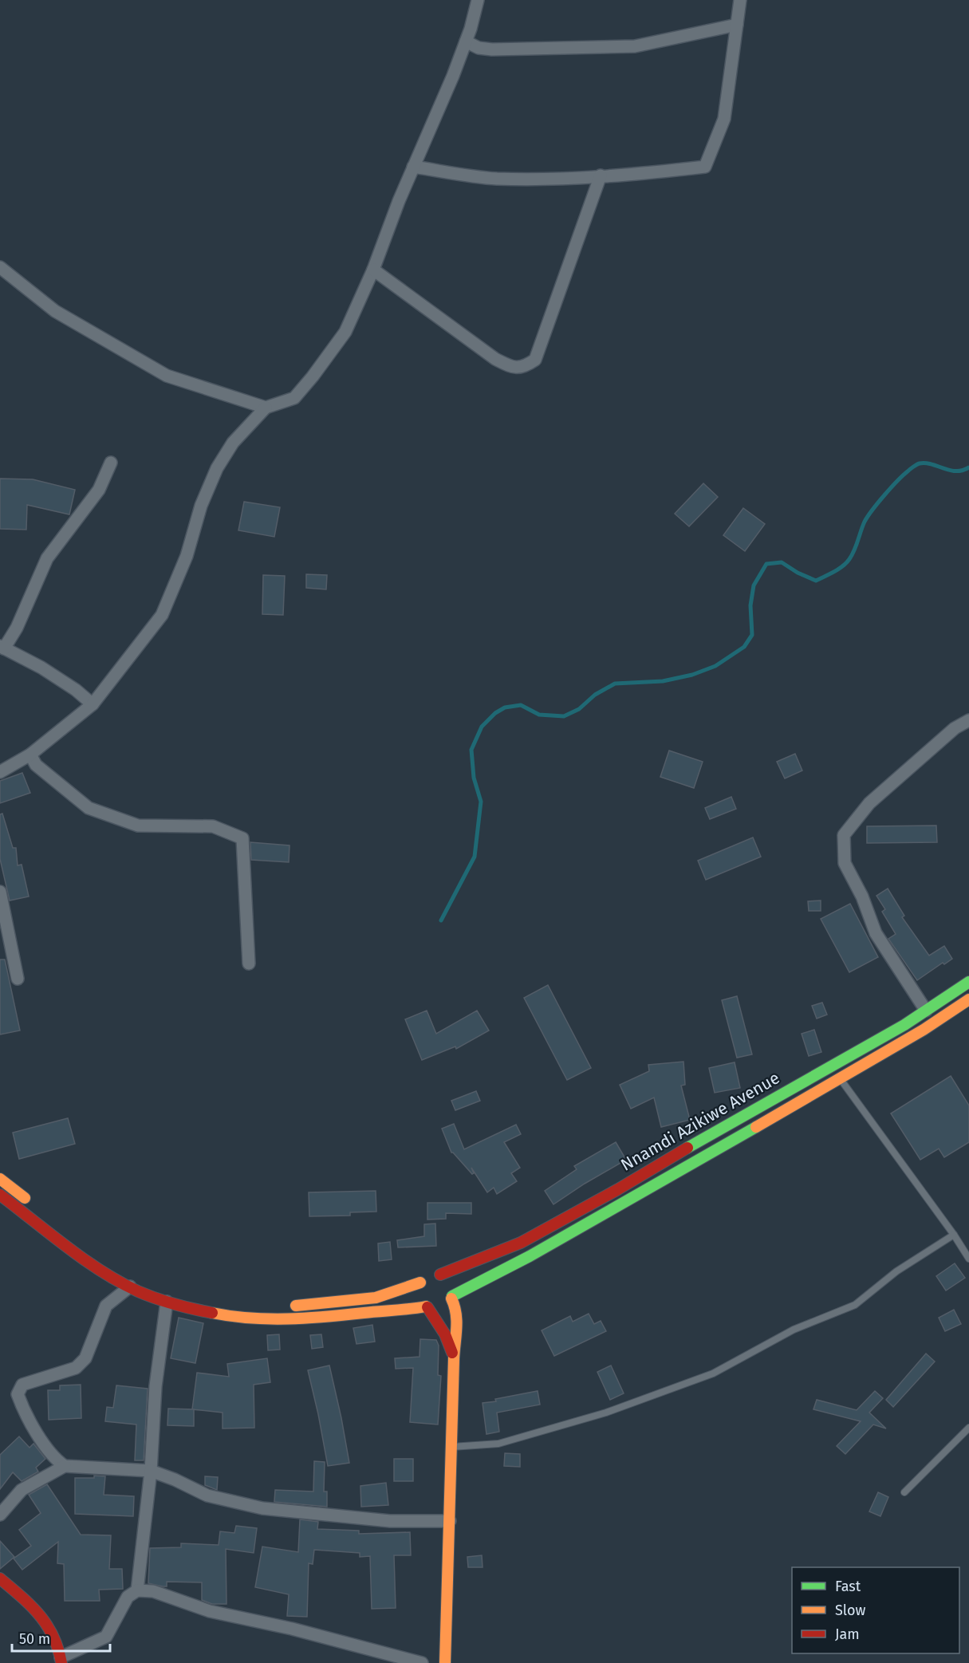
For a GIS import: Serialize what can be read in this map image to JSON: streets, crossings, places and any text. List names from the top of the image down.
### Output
{
  "streets": {
    "main road": ["Nnamdi Azikiwe Avenue"]
  },
  "legend": ["Fast", "Slow", "Jam"],
  "scale_bar": "50 m"
}
